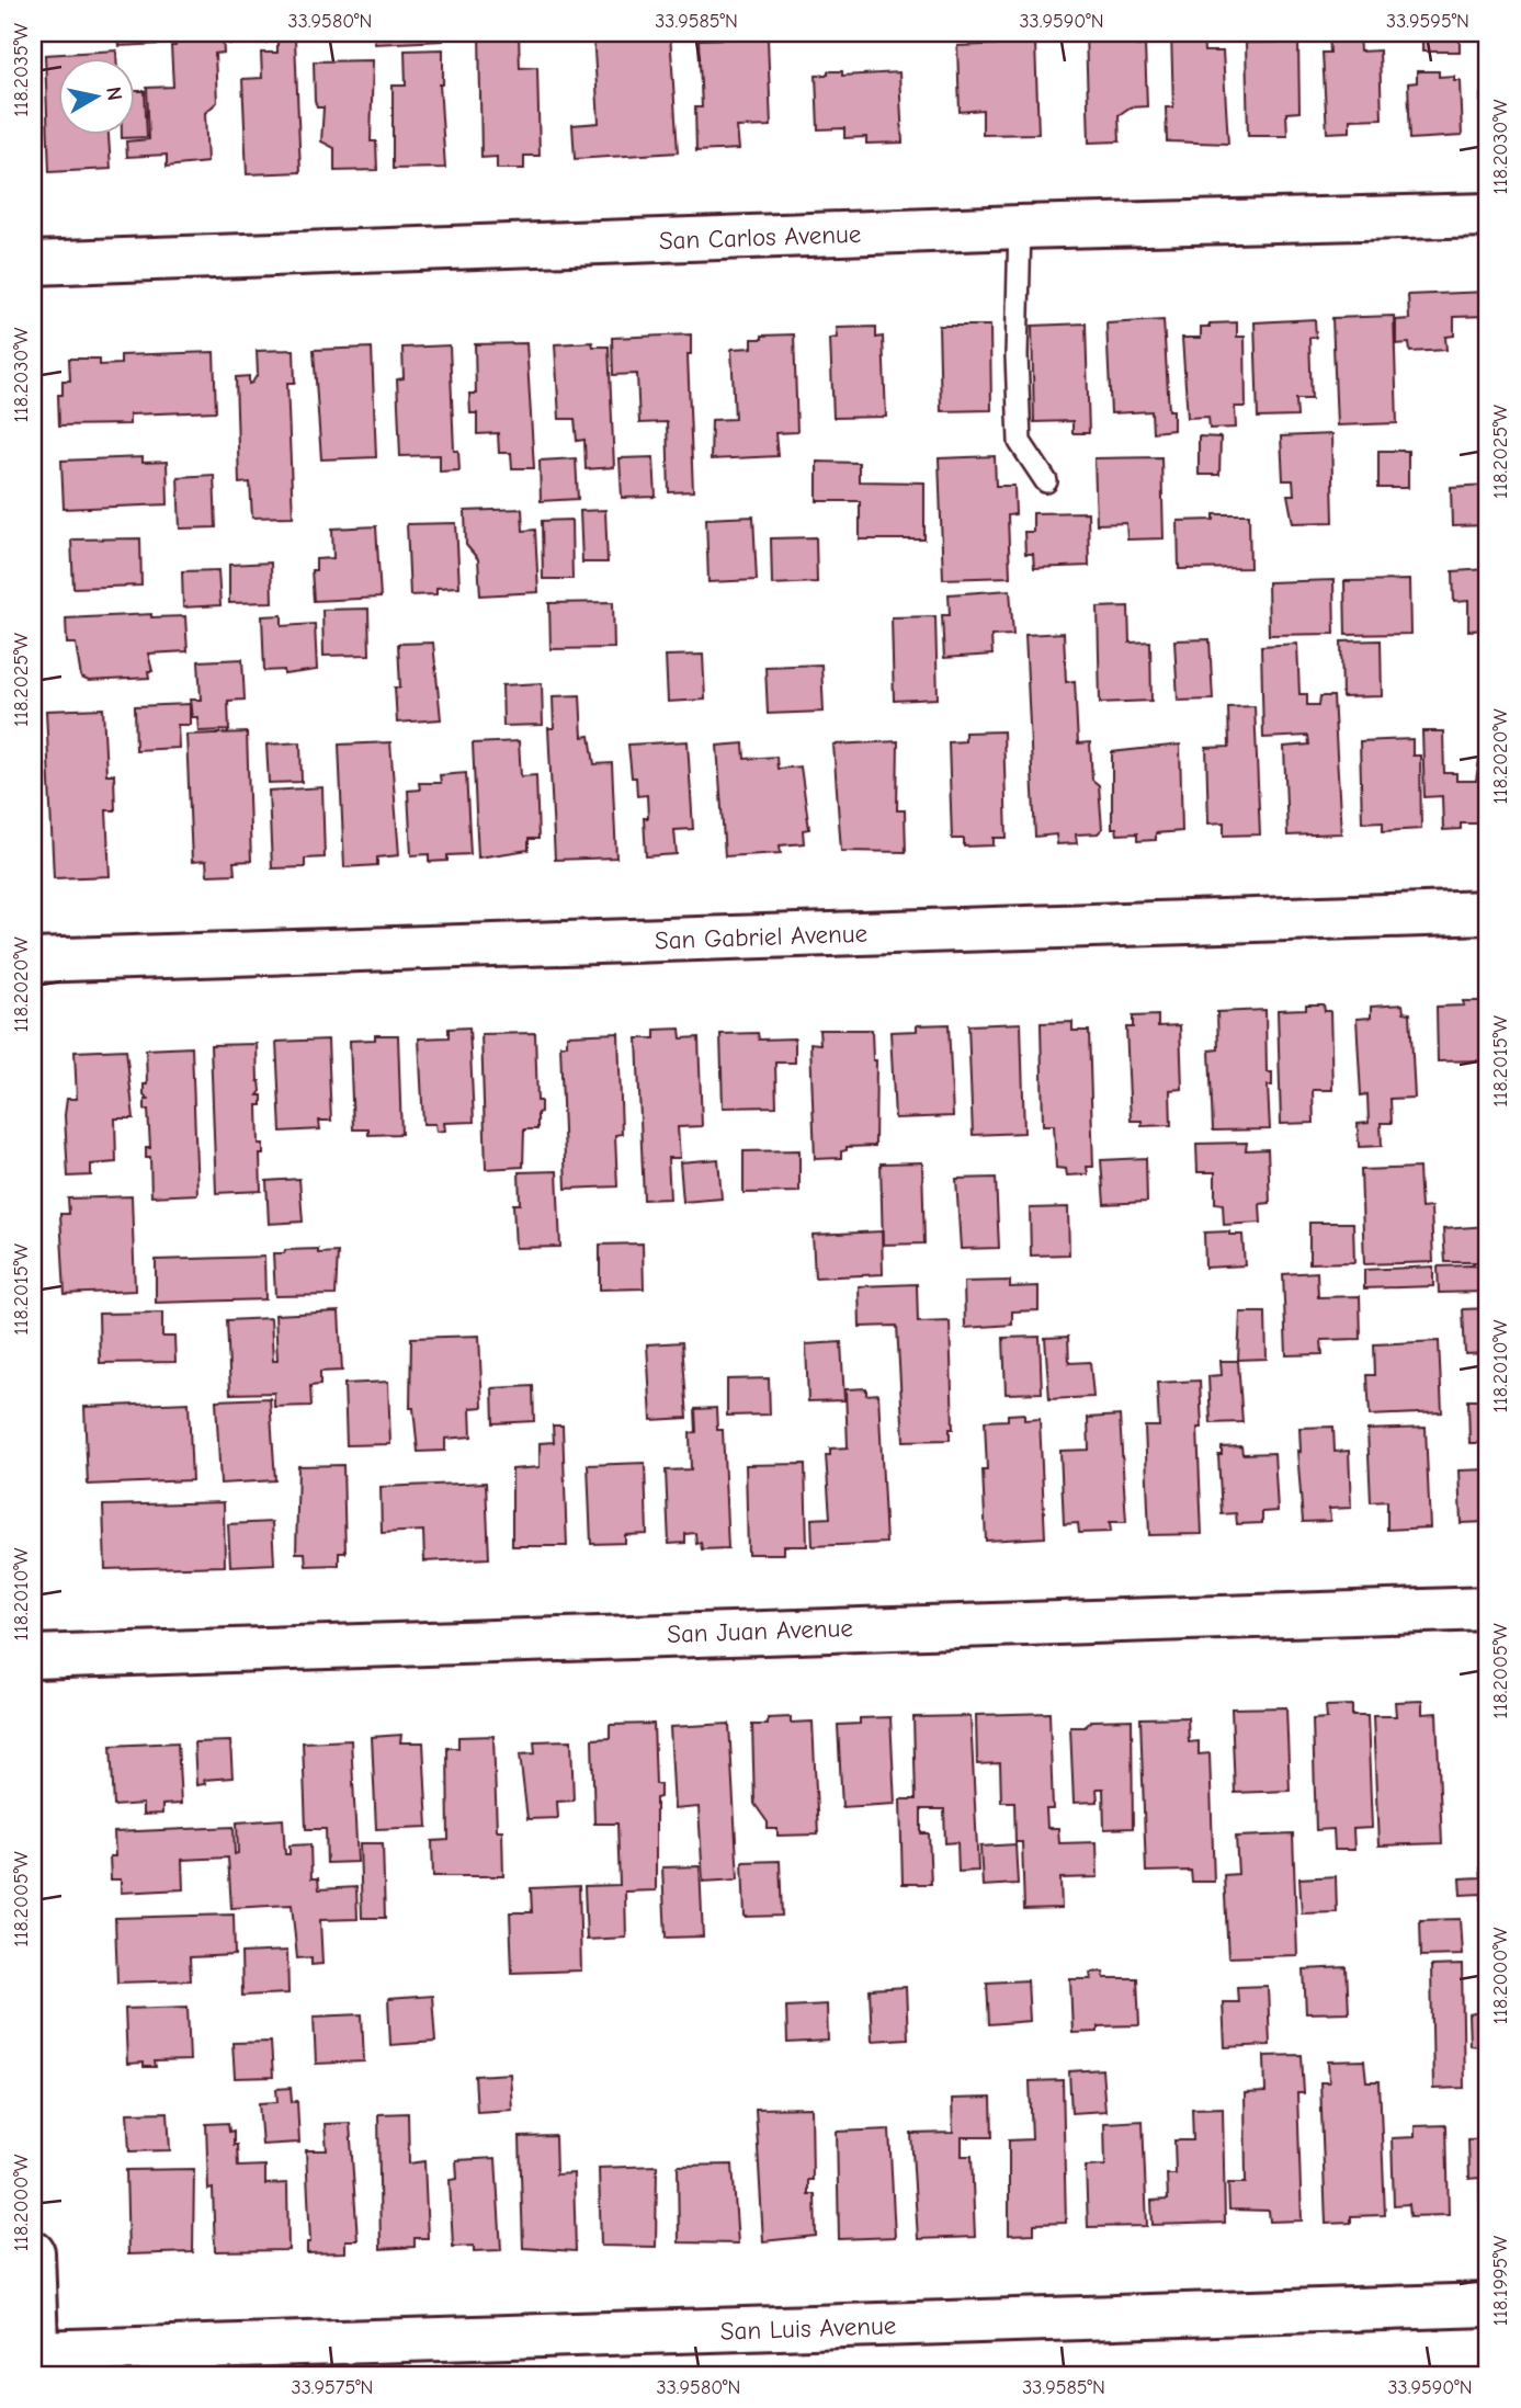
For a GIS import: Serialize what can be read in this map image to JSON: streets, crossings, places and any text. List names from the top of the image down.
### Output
{
  "streets": {
    "street": [
      "San Carlos Avenue",
      "San Gabriel Avenue",
      "San Juan Avenue",
      "San Luis Avenue"
    ]
  },
  "north": "right",
  "coordinates": [
    "33.9580°N",
    "33.9585°N",
    "33.9590°N",
    "33.9595°N",
    "118.2035°W",
    "118.2030°W",
    "118.2025°W",
    "118.2020°W",
    "118.2015°W",
    "118.2010°W",
    "118.2005°W",
    "118.2000°W",
    "118.1995°W",
    "33.9575°N"
  ]
}
